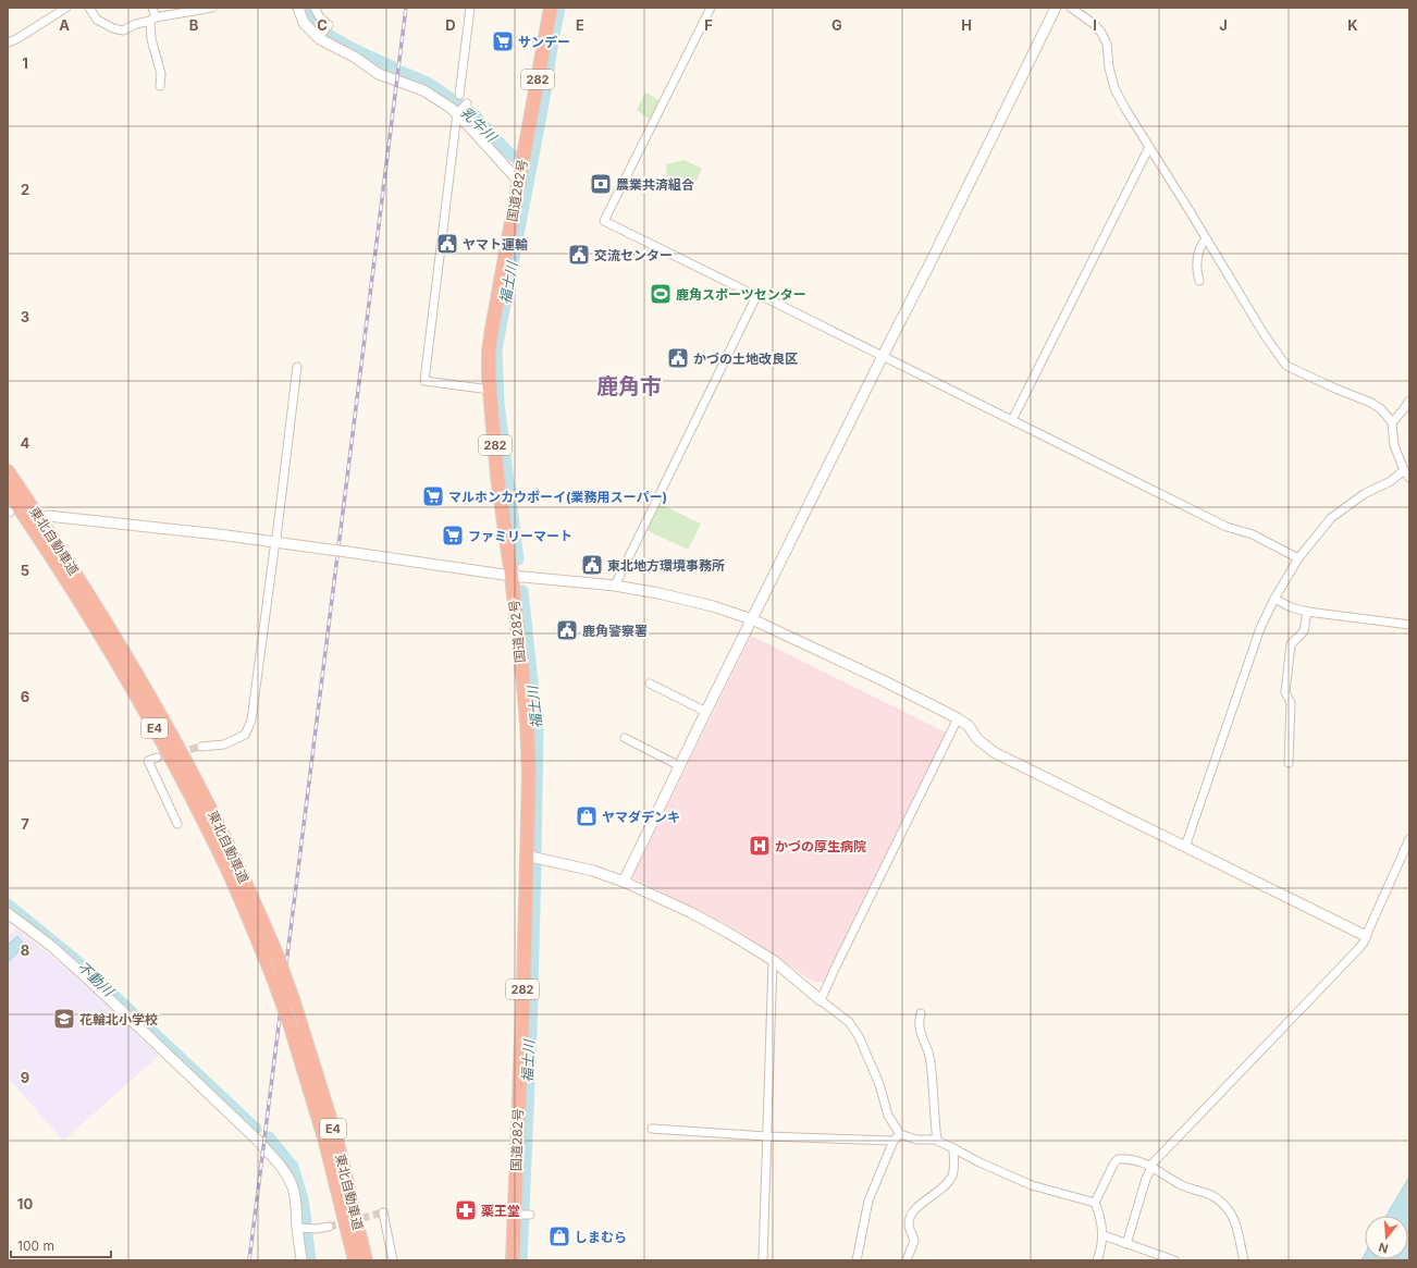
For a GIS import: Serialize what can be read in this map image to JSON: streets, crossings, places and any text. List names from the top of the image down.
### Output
{
  "streets": {
    "highway": [
      "282",
      "国道282号",
      "東北自動車道",
      "E4"
    ]
  },
  "districts": ["鹿角市"],
  "water": ["乳牛川", "福士川", "不動川"],
  "places": {
    "supermarket": ["サンデー", "マルホンカウボーイ(業務用スーパー)", "ファミリーマート"],
    "bank": ["農業共済組合"],
    "public building": [
      "ヤマト運輸",
      "交流センター",
      "かづの土地改良区",
      "東北地方環境事務所",
      "鹿角警察署"
    ],
    "sports": ["鹿角スポーツセンター"],
    "shop": ["ヤマダデンキ", "しまむら"],
    "hospital": ["かづの厚生病院"],
    "school or university": ["花輪北小学校"],
    "pharmacy": ["薬王堂"]
  },
  "scale_bar": "100 m",
  "north": "bottom",
  "grid": {
    "columns": [
      "A",
      "B",
      "C",
      "D",
      "E",
      "F",
      "G",
      "H",
      "I",
      "J",
      "K"
    ],
    "rows": [
      "1",
      "2",
      "3",
      "4",
      "5",
      "6",
      "7",
      "8",
      "9",
      "10"
    ]
  }
}
